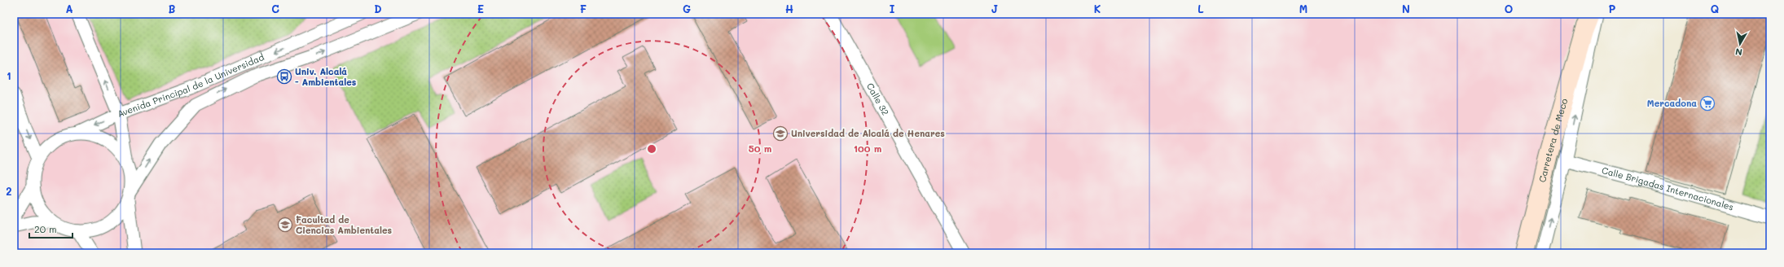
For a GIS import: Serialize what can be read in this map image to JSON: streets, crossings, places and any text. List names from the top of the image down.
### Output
{
  "streets": {
    "street": [
      "Avenida Principal de la Universidad",
      "Calle 32",
      "Carretera de Meco",
      "Calle Brigadas Internacionales"
    ]
  },
  "places": {
    "bus stop": ["Univ. Alcalá - Ambientales"],
    "supermarket": ["Mercadona"],
    "school or university": ["Universidad de Alcalá de Henares", "Facultad de Ciencias Ambientales"]
  },
  "scale_bar": "20 m",
  "north": "bottom",
  "grid": {
    "columns": [
      "A",
      "B",
      "C",
      "D",
      "E",
      "F",
      "G",
      "H",
      "I",
      "J",
      "K",
      "L",
      "M",
      "N",
      "O",
      "P",
      "Q"
    ],
    "rows": ["1", "2"]
  },
  "rings": ["50 m", "100 m"]
}
